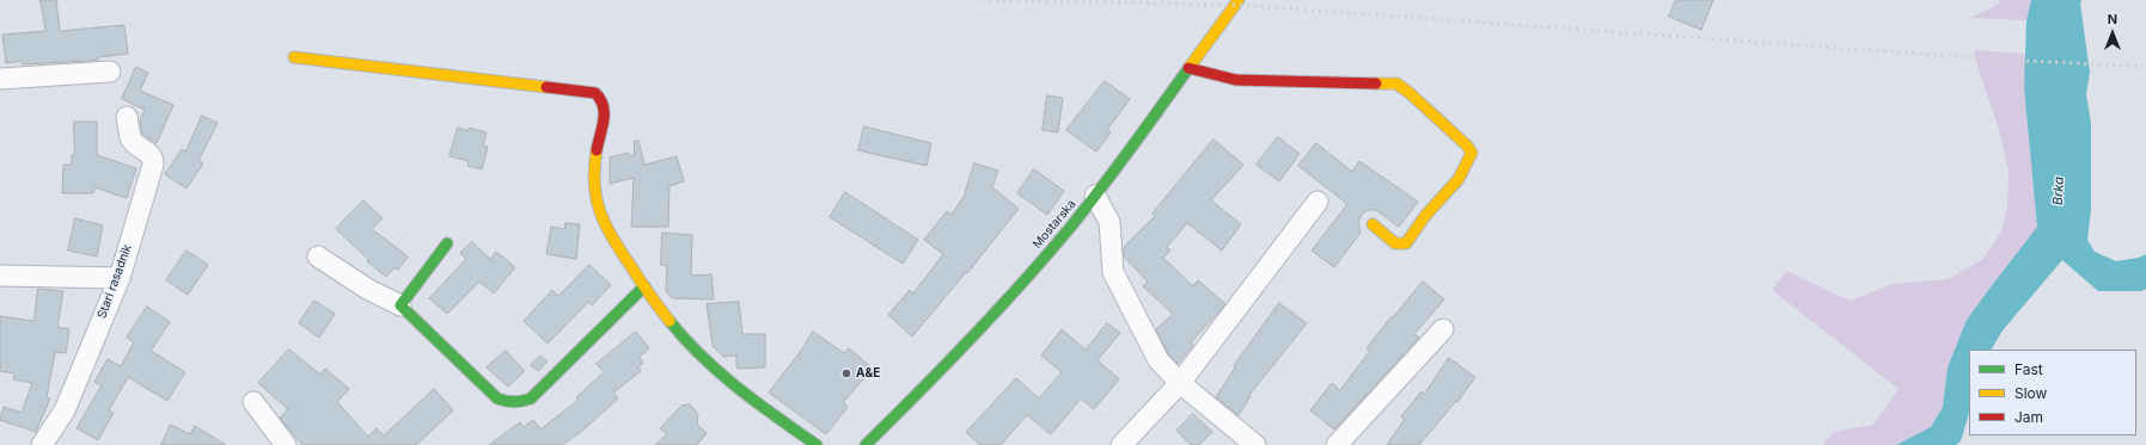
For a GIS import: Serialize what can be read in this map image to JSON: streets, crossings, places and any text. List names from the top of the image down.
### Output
{
  "streets": {
    "street": ["Mostarska", "Stari rasadnik"]
  },
  "water": ["Brka"],
  "places": ["A&E"],
  "legend": ["Fast", "Slow", "Jam"],
  "north": "top"
}
